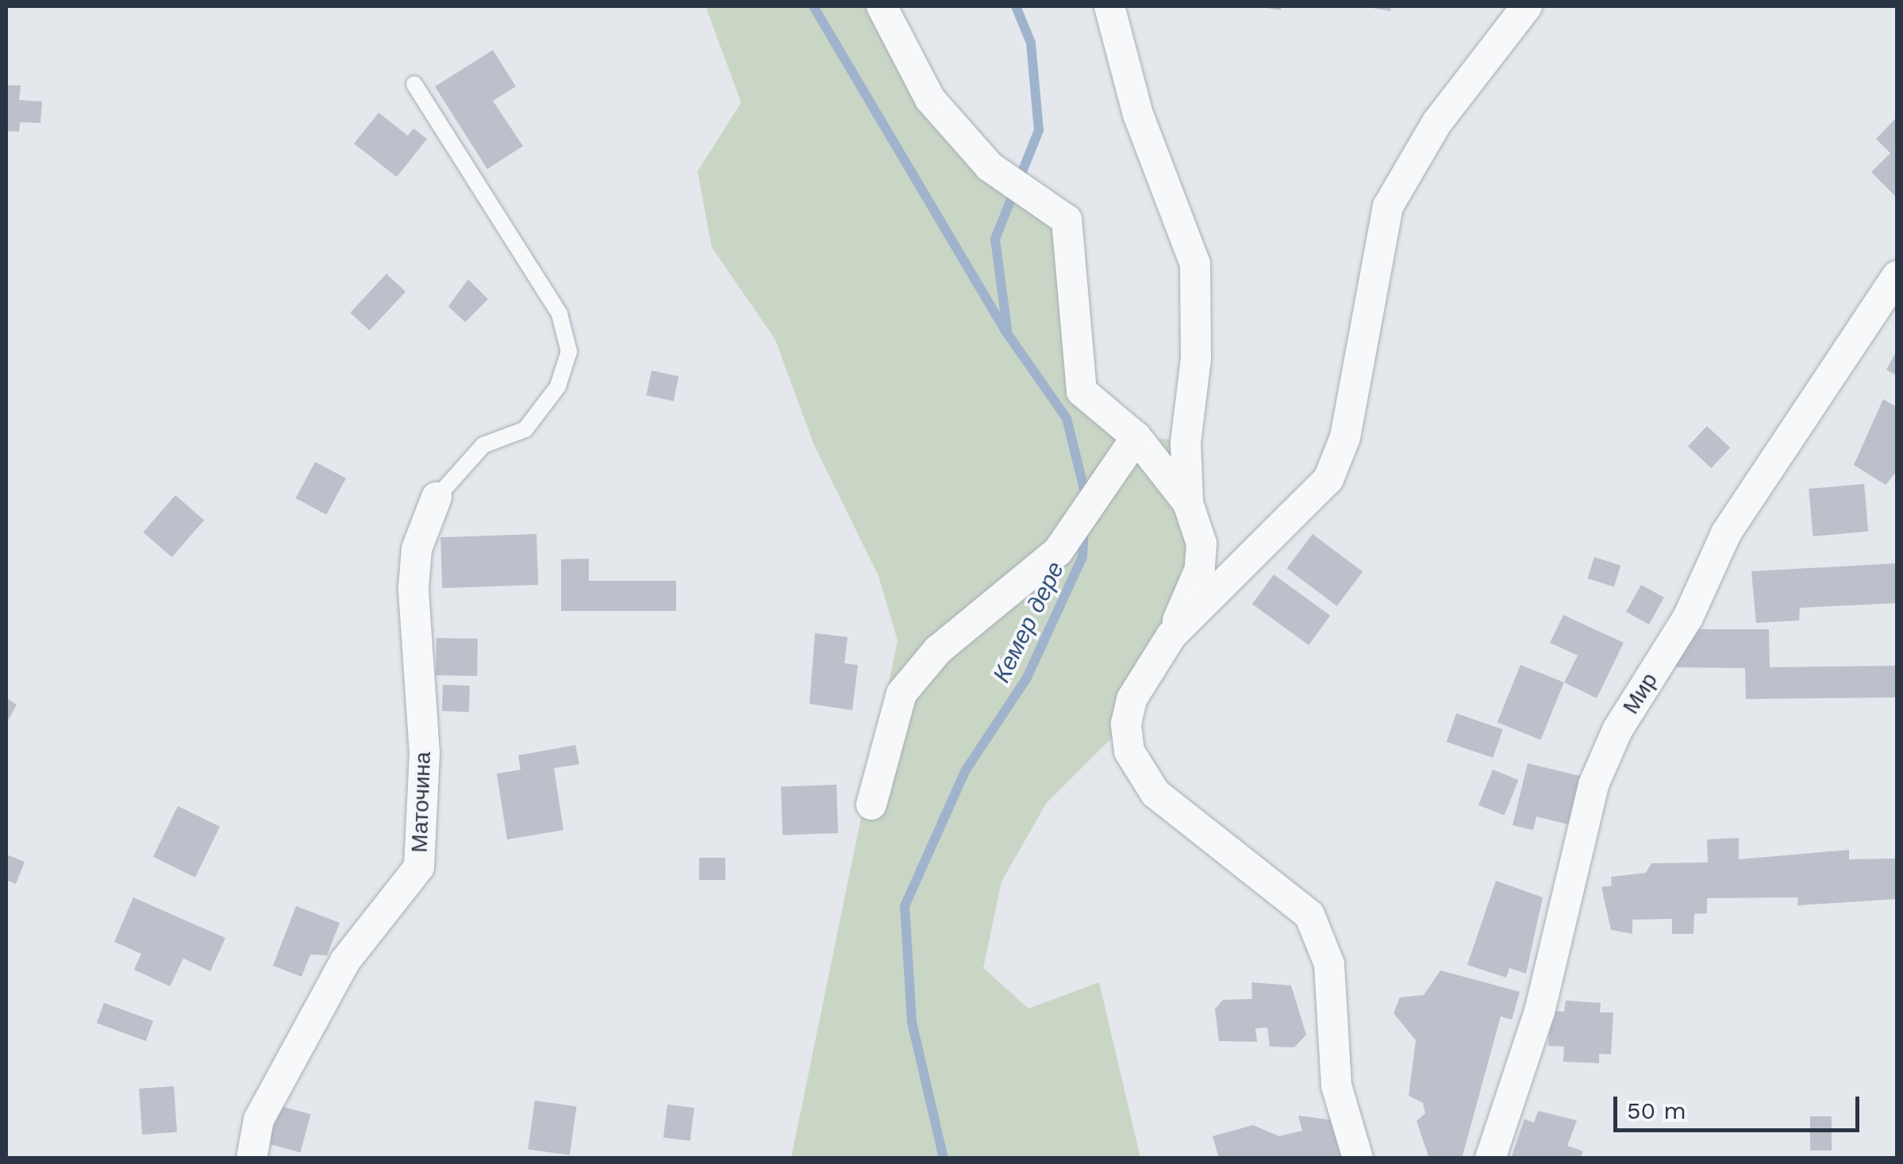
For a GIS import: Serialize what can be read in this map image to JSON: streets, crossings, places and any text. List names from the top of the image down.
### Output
{
  "streets": {
    "street": ["Мир", "Маточина"]
  },
  "water": ["Кемер дере"],
  "scale_bar": "50 m"
}
